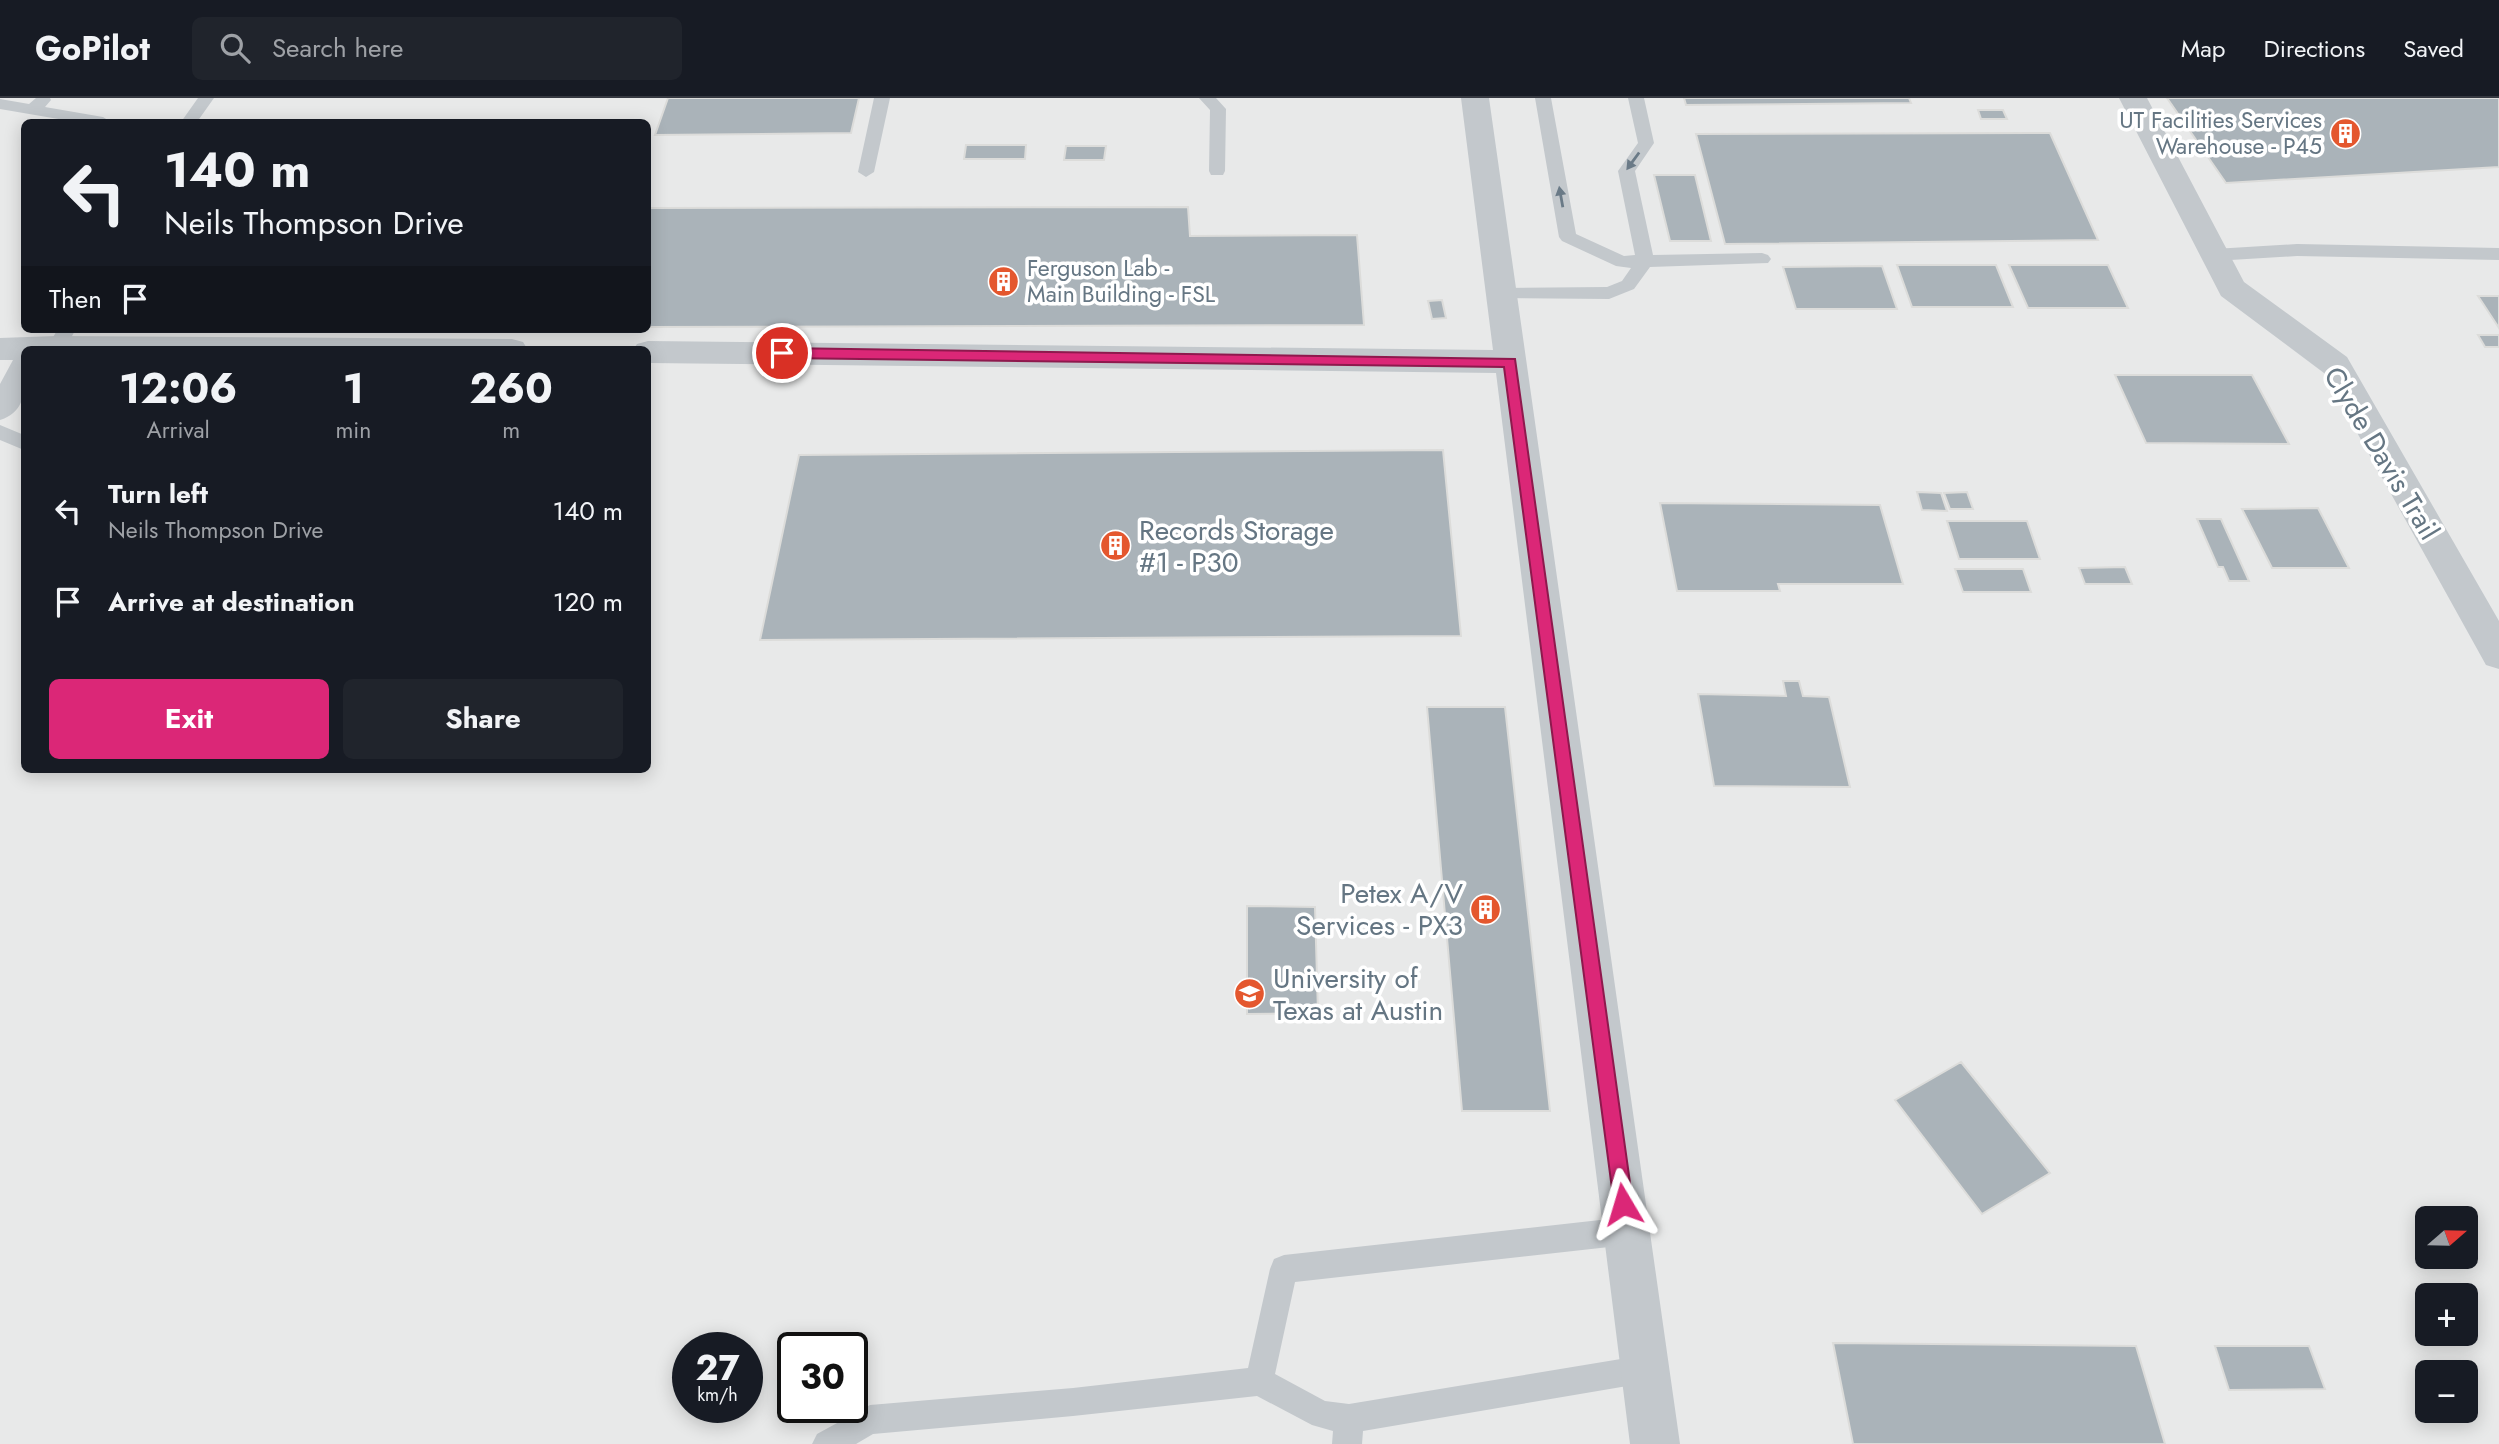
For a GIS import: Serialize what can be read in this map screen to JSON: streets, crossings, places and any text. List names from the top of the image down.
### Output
{
  "streets": {
    "street": ["Clyde Davis Trail"]
  },
  "places": {
    "building": [
      "UT Facilities Services Warehouse - P45",
      "Ferguson Lab - Main Building - FSL",
      "Records Storage #1 - P30",
      "Petex A/V Services - PX3"
    ],
    "school or university": ["University of Texas at Austin"]
  },
  "north": "right",
  "page": {
    "header": "GoPilot",
    "search": "Search here",
    "nav": ["Map", "Directions", "Saved"],
    "turn": ["140 m", "Neils Thompson Drive"],
    "then": "Then",
    "eta": [
      "12:06",
      "Arrival",
      "1",
      "min",
      "260",
      "m"
    ],
    "list": [
      {
        "name": "Turn left",
        "note": "Neils Thompson Drive",
        "value": "140 m"
      },
      {
        "name": "Arrive at destination",
        "value": "120 m"
      }
    ],
    "buttons": ["Exit", "Share"],
    "map_buttons": ["+", "−"],
    "speed": "27 km/h",
    "limit": "30"
  }
}
